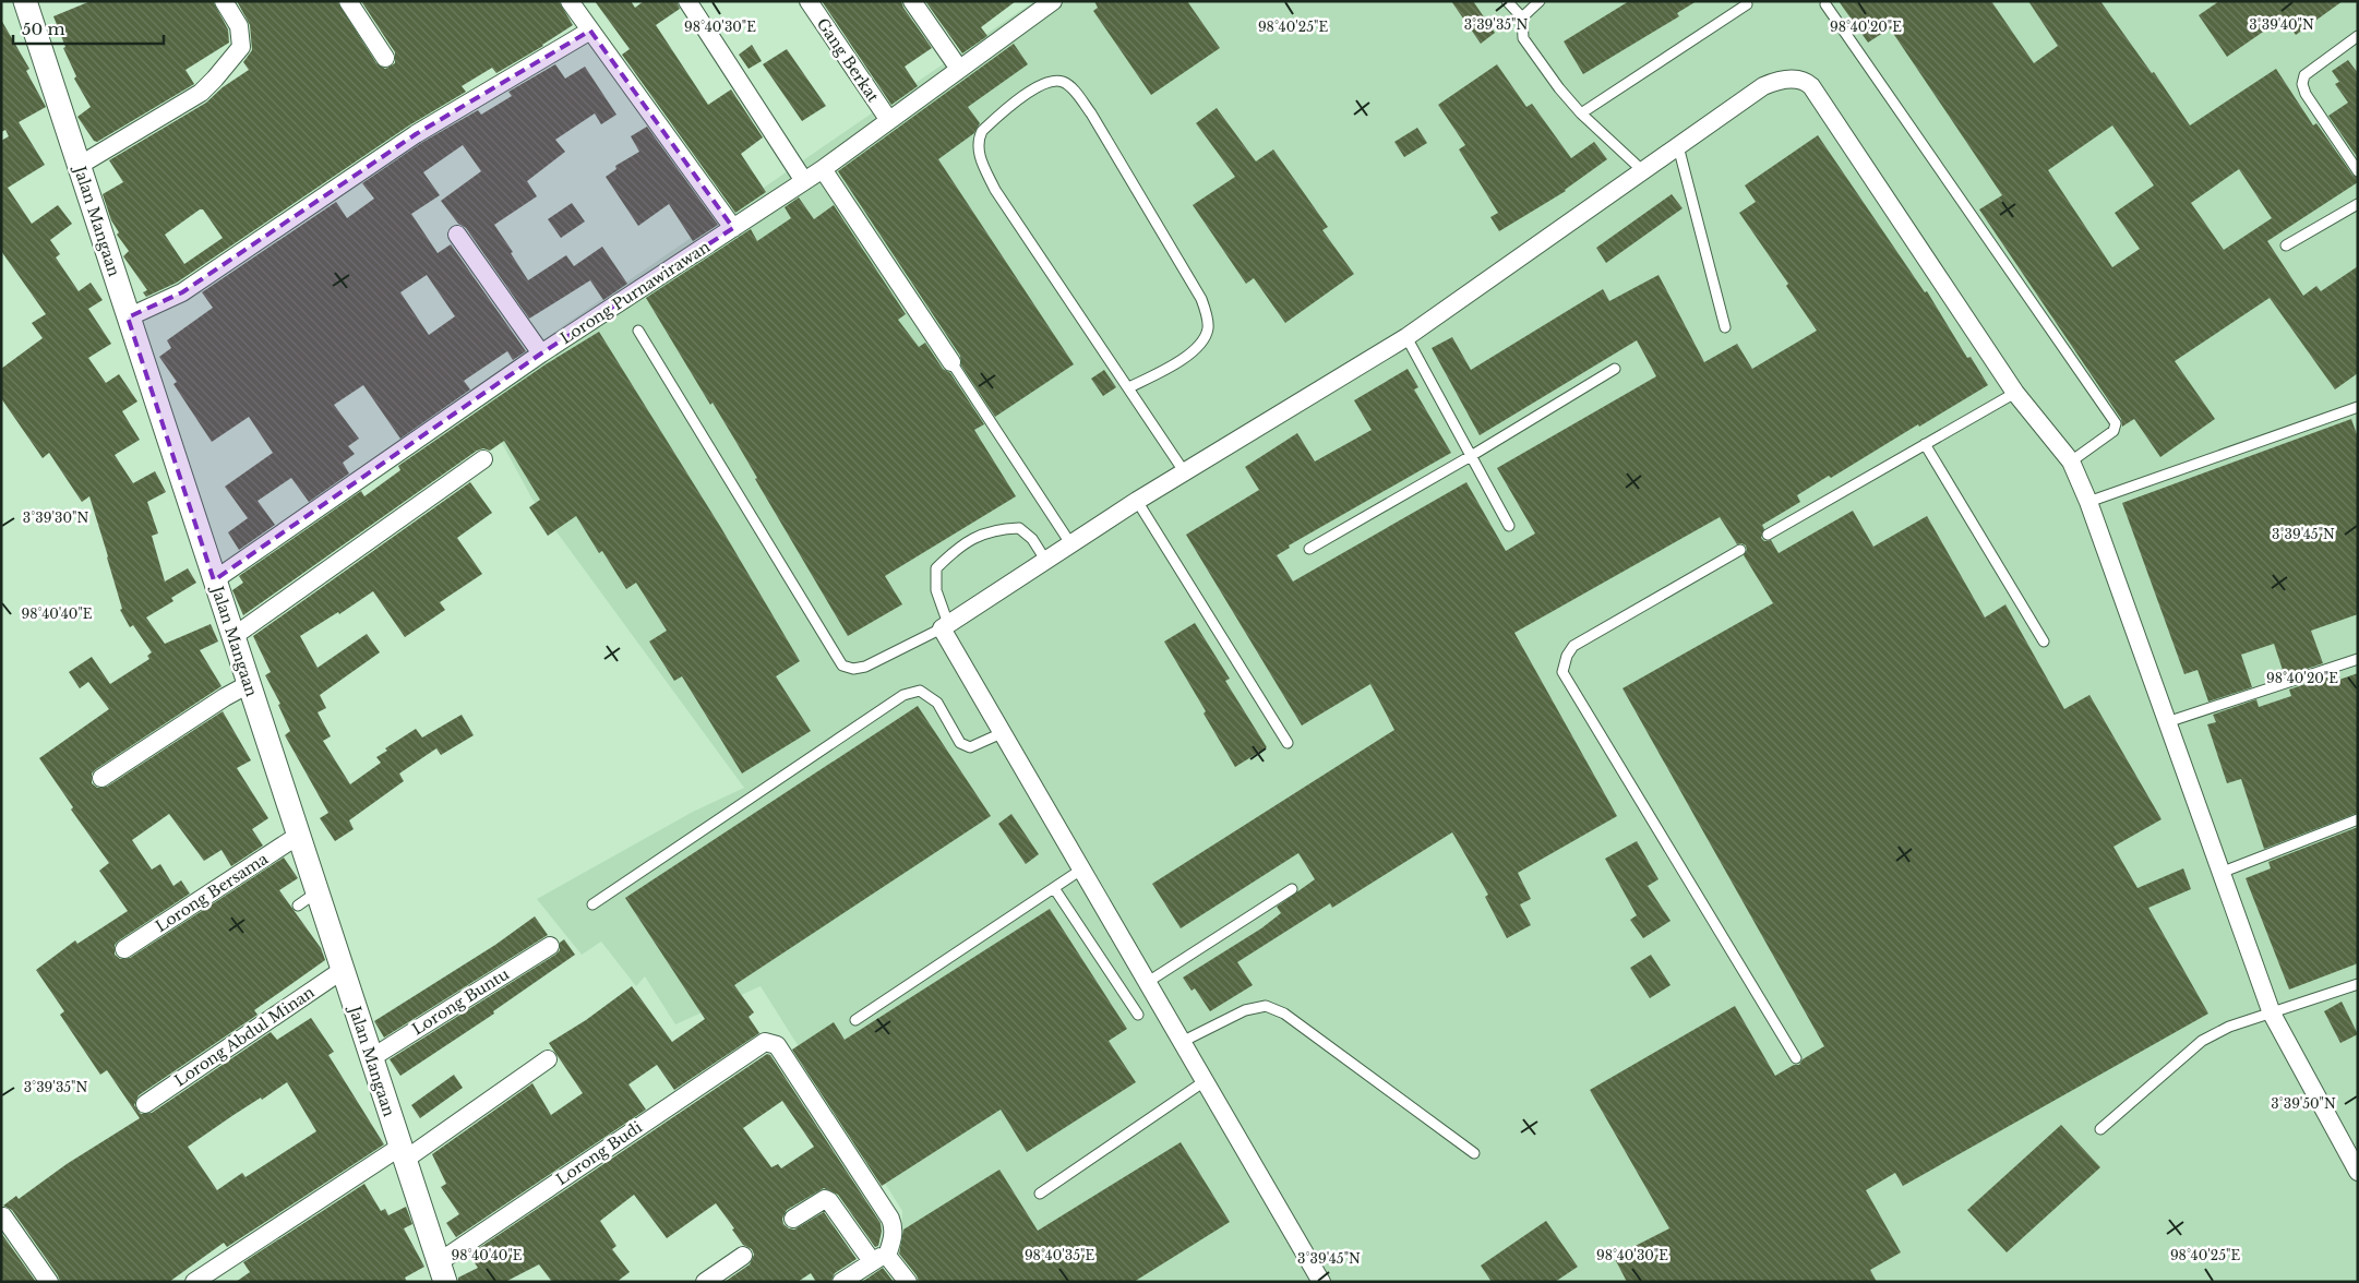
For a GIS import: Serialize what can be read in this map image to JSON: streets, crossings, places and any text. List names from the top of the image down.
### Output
{
  "streets": {
    "street": [
      "Gang Berkat",
      "Jalan Mangaan",
      "Lorong Purnawirawan",
      "Lorong Bersama",
      "Lorong Buntu",
      "Lorong Abdul Minan",
      "Lorong Budi"
    ]
  },
  "crossings": [
    ["Gang Berkat", "Lorong Purnawirawan"],
    ["Jalan Mangaan", "Lorong Purnawirawan"],
    ["Jalan Mangaan", "Lorong Bersama"],
    ["Jalan Mangaan", "Lorong Buntu"],
    ["Jalan Mangaan", "Lorong Abdul Minan"],
    ["Jalan Mangaan", "Lorong Budi"]
  ],
  "scale_bar": "50 m",
  "coordinates": [
    "3°39'35\"N",
    "3°39'40\"N",
    "98°40'30\"E",
    "98°40'25\"E",
    "98°40'20\"E",
    "3°39'30\"N",
    "3°39'45\"N",
    "98°40'40\"E",
    "3°39'50\"N",
    "98°40'35\"E"
  ]
}
